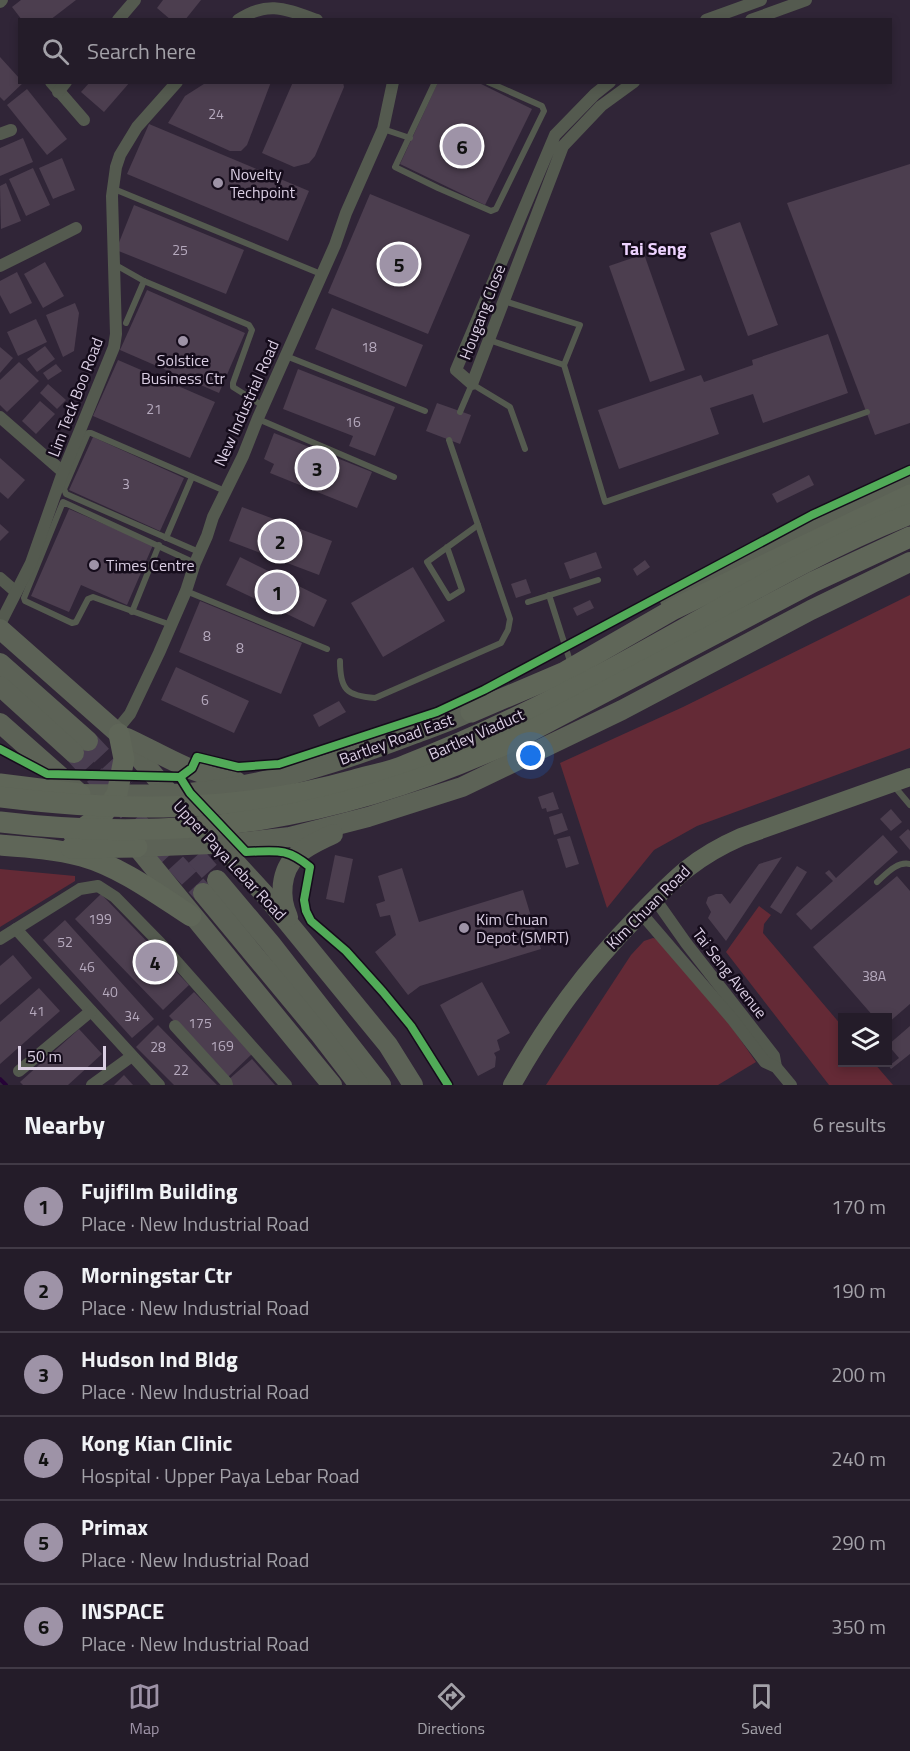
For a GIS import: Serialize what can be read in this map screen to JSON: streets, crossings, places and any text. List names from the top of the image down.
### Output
{
  "streets": {
    "highway": ["Bartley Viaduct"],
    "main road": ["Bartley Road East", "Upper Paya Lebar Road", "Kim Chuan Road"],
    "street": [
      "Hougang Close",
      "Lim Teck Boo Road",
      "New Industrial Road",
      "Tai Seng Avenue"
    ]
  },
  "crossings": [
    ["New Industrial Road", "Upper Paya Lebar Road"],
    ["Bartley Road East", "Upper Paya Lebar Road"],
    ["Kim Chuan Road", "Tai Seng Avenue"]
  ],
  "districts": ["Tai Seng"],
  "places": [
    "Novelty Techpoint",
    "Solstice Business Ctr",
    "Times Centre",
    "Kim Chuan Depot (SMRT)"
  ],
  "house_numbers": [
    "24",
    "25",
    "18",
    "21",
    "16",
    "3",
    "8",
    "8",
    "6",
    "199",
    "52",
    "46",
    "38A",
    "40",
    "41",
    "34",
    "175",
    "169",
    "28",
    "22"
  ],
  "scale_bar": "50 m",
  "page": {
    "search": "Search here",
    "pins": [
      "6",
      "5",
      "3",
      "2",
      "1",
      "4"
    ],
    "scale": "50 m",
    "heading": ["Nearby", "6 results"],
    "list": [
      {
        "mark": "1",
        "name": "Fujifilm Building",
        "note": "Place · New Industrial Road",
        "value": "170 m"
      },
      {
        "mark": "2",
        "name": "Morningstar Ctr",
        "note": "Place · New Industrial Road",
        "value": "190 m"
      },
      {
        "mark": "3",
        "name": "Hudson Ind Bldg",
        "note": "Place · New Industrial Road",
        "value": "200 m"
      },
      {
        "mark": "4",
        "name": "Kong Kian Clinic",
        "note": "Hospital · Upper Paya Lebar Road",
        "value": "240 m"
      },
      {
        "mark": "5",
        "name": "Primax",
        "note": "Place · New Industrial Road",
        "value": "290 m"
      },
      {
        "mark": "6",
        "name": "INSPACE",
        "note": "Place · New Industrial Road",
        "value": "350 m"
      }
    ],
    "nav": ["Map", "Directions", "Saved"]
  }
}
